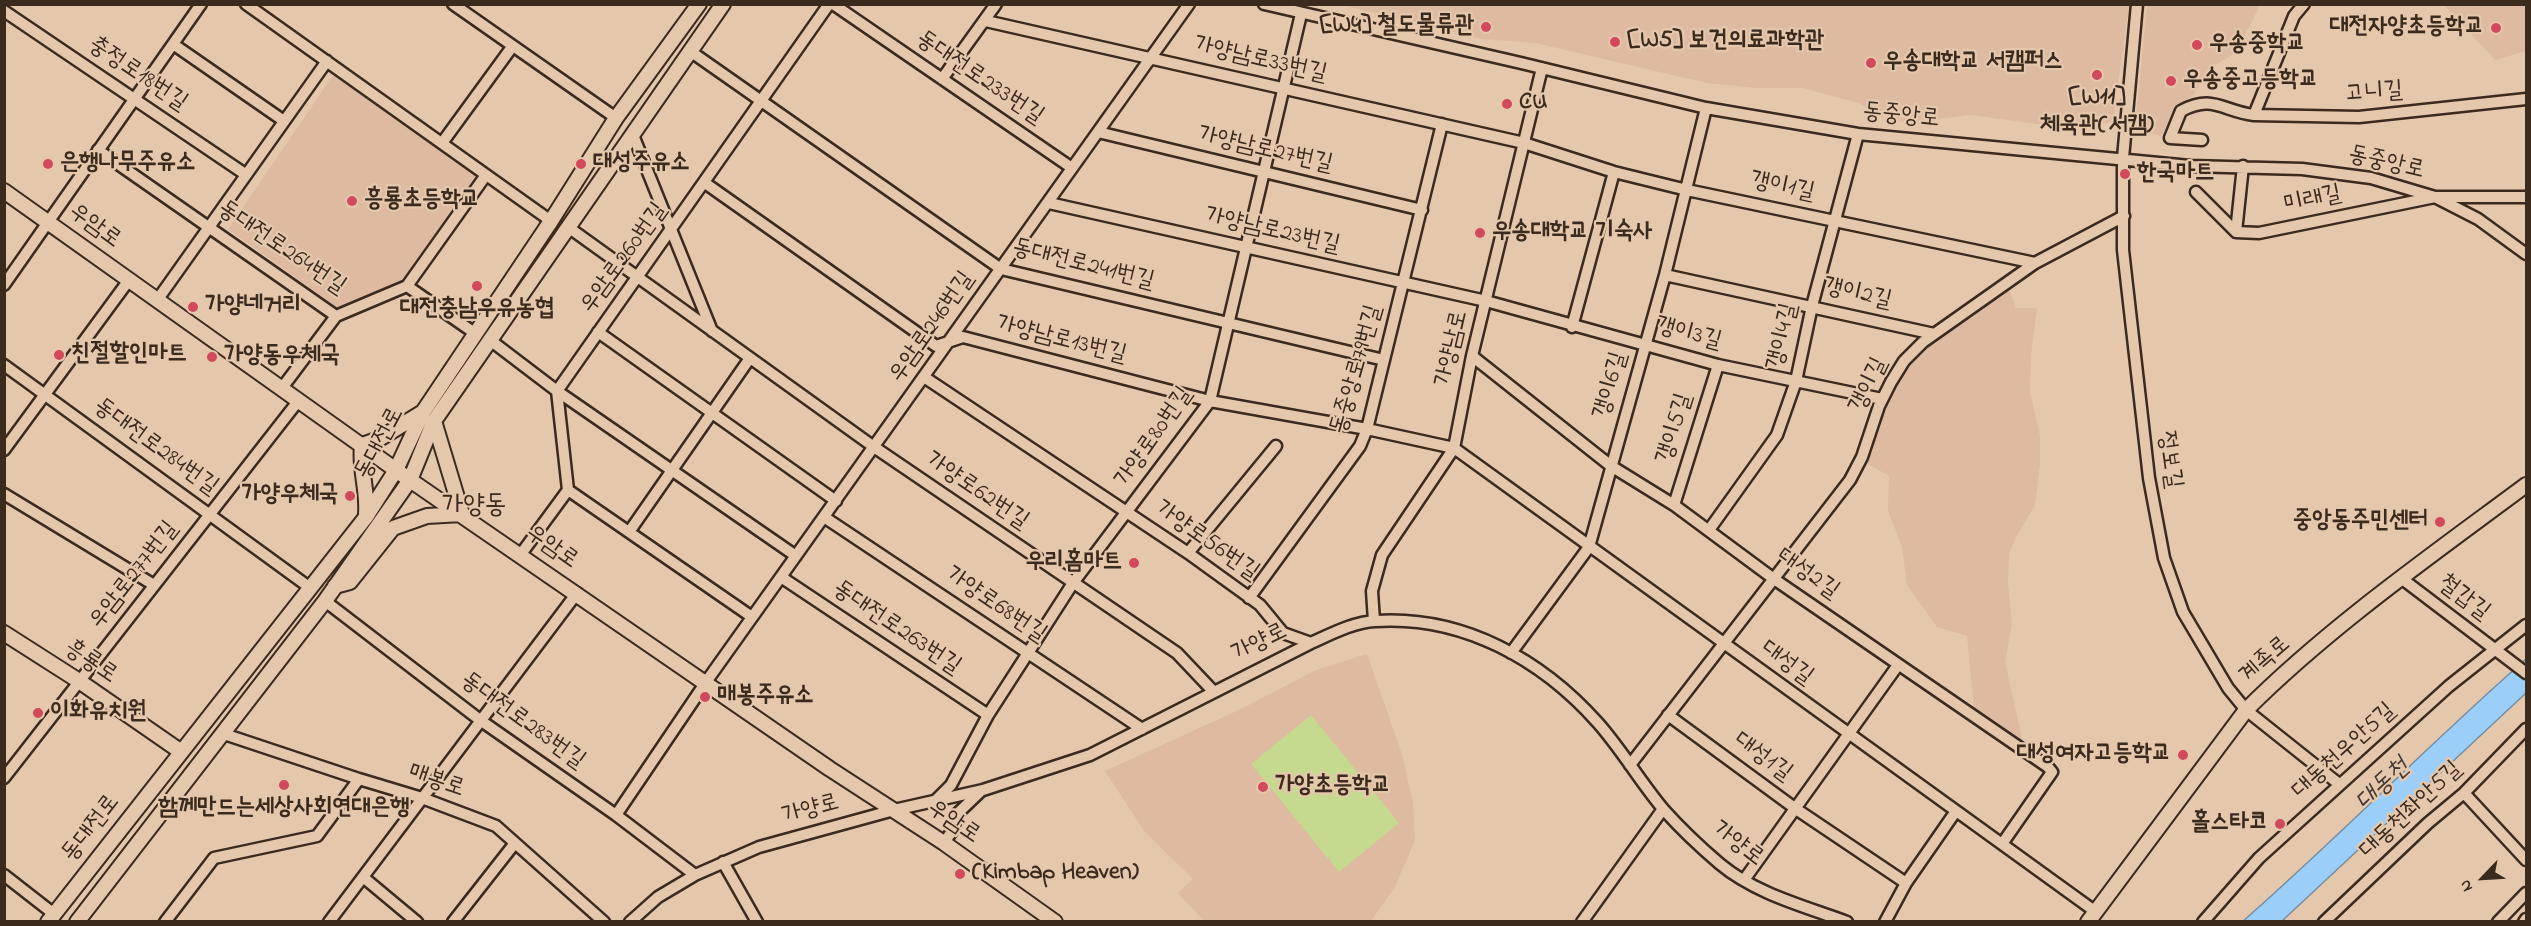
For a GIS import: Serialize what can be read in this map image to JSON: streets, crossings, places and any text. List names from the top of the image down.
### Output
{
  "streets": {
    "main road": [
      "우암로",
      "동대전로",
      "계족로",
      "흥룡로"
    ],
    "street": [
      "가양남로33번길",
      "충정로18번길",
      "동대전로233번길",
      "고니길",
      "동중앙로",
      "가양남로27번길",
      "갱이1길",
      "미래길",
      "가양남로23번길",
      "동대전로264번길",
      "우암로260번길",
      "동대전로241번길",
      "갱이2길",
      "우암로246번길",
      "갱이3길",
      "갱이4길",
      "가양남로13번길",
      "가양남로",
      "동중앙로79번길",
      "갱이6길",
      "갱이길",
      "갱이5길",
      "가양로80번길",
      "동대전로284번길",
      "정보길",
      "가양로62번길",
      "가양로56번길",
      "대성2길",
      "우암로277번길",
      "철갑길",
      "가양로68번길",
      "동대전로263번길",
      "가양로",
      "대성길",
      "동대전로283번길",
      "대동천우안5길",
      "대성1길",
      "매봉로",
      "대동천좌안5길"
    ]
  },
  "crossings": [
    ["가양남로33번길", "갱이1길"],
    ["가양남로33번길", "우암로246번길"],
    ["가양남로33번길", "가양남로"],
    ["가양남로33번길", "동중앙로79번길"],
    ["가양남로33번길", "가양로80번길"],
    ["동대전로233번길", "우암로260번길"],
    ["동대전로233번길", "우암로246번길"],
    ["동중앙로", "미래길"],
    ["동중앙로", "갱이4길"],
    ["동중앙로", "가양남로"],
    ["동중앙로", "갱이6길"],
    ["동중앙로", "가양로80번길"],
    ["동중앙로", "정보길"],
    ["가양남로27번길", "우암로246번길"],
    ["가양남로27번길", "동중앙로79번길"],
    ["가양남로27번길", "가양로80번길"],
    ["갱이1길", "갱이4길"],
    ["갱이1길", "가양남로"],
    ["갱이1길", "갱이6길"],
    ["갱이1길", "갱이길"],
    ["우암로", "우암로246번길"],
    ["우암로", "동대전로"],
    ["우암로", "우암로277번길"],
    ["우암로", "가양로"],
    ["가양남로23번길", "우암로246번길"],
    ["가양남로23번길", "갱이3길"],
    ["가양남로23번길", "가양남로"],
    ["가양남로23번길", "동중앙로79번길"],
    ["가양남로23번길", "가양로80번길"],
    ["우암로260번길", "동대전로241번길"],
    ["우암로260번길", "가양남로13번길"],
    ["우암로260번길", "가양로62번길"],
    ["동대전로241번길", "우암로246번길"],
    ["동대전로241번길", "동중앙로79번길"],
    ["동대전로241번길", "가양로80번길"],
    ["동대전로241번길", "동대전로"],
    ["갱이2길", "갱이4길"],
    ["갱이2길", "갱이6길"],
    ["갱이2길", "갱이길"],
    ["우암로246번길", "가양남로13번길"],
    ["우암로246번길", "가양로62번길"],
    ["우암로246번길", "가양로56번길"],
    ["우암로246번길", "가양로68번길"],
    ["우암로246번길", "동대전로263번길"],
    ["갱이3길", "갱이4길"],
    ["갱이3길", "가양남로"],
    ["갱이3길", "갱이6길"],
    ["갱이3길", "갱이길"],
    ["갱이3길", "갱이5길"],
    ["갱이4길", "대성2길"],
    ["가양남로13번길", "가양남로"],
    ["가양남로13번길", "동중앙로79번길"],
    ["가양남로13번길", "가양로80번길"],
    ["가양남로13번길", "대성길"],
    ["가양남로", "대성2길"],
    ["가양남로", "가양로"],
    ["가양남로", "대성길"],
    ["동중앙로79번길", "가양로56번길"],
    ["갱이6길", "대성2길"],
    ["갱이6길", "대성길"],
    ["갱이길", "정보길"],
    ["갱이길", "대성2길"],
    ["갱이길", "대성길"],
    ["갱이5길", "대성2길"],
    ["가양로80번길", "가양로62번길"],
    ["가양로80번길", "가양로56번길"],
    ["가양로80번길", "가양로68번길"],
    ["가양로80번길", "동대전로263번길"],
    ["가양로80번길", "가양로"],
    ["동대전로", "동대전로284번길"],
    ["동대전로", "가양로62번길"],
    ["동대전로", "흥룡로"],
    ["동대전로", "동대전로283번길"],
    ["동대전로", "매봉로"],
    ["동대전로284번길", "우암로277번길"],
    ["정보길", "계족로"],
    ["정보길", "대동천우안5길"],
    ["가양로62번길", "가양로"],
    ["가양로56번길", "가양로"],
    ["대성2길", "대성길"],
    ["우암로277번길", "흥룡로"],
    ["철갑길", "계족로"],
    ["철갑길", "대동천우안5길"],
    ["가양로68번길", "가양로"],
    ["가양로", "동대전로283번길"],
    ["계족로", "대성길"]
  ],
  "districts": ["가양동"],
  "water": ["대동천"],
  "places": [
    "[W4] 철도물류관",
    "대전자양초등학교",
    "[W5] 보건의료과학관",
    "우송중학교",
    "우송대학교 서캠퍼스",
    "[W11] 체육관(서캠)",
    "우송중고등학교",
    "CU",
    "은행나무주유소",
    "대성주유소",
    "한국마트",
    "흥룡초등학교",
    "우송대학교 기숙사",
    "대전충남우유농협",
    "가양네거리",
    "친절할인마트",
    "가양동우체국",
    "가양우체국",
    "중앙동주민센터",
    "우리홈마트",
    "매봉주유소",
    "이화유치원",
    "대성여자고등학교",
    "함께만드는세상사회연대은행",
    "가양초등학교",
    "홀스타코",
    "(Kimbap Heaven)"
  ],
  "north": "bottom left"
}
